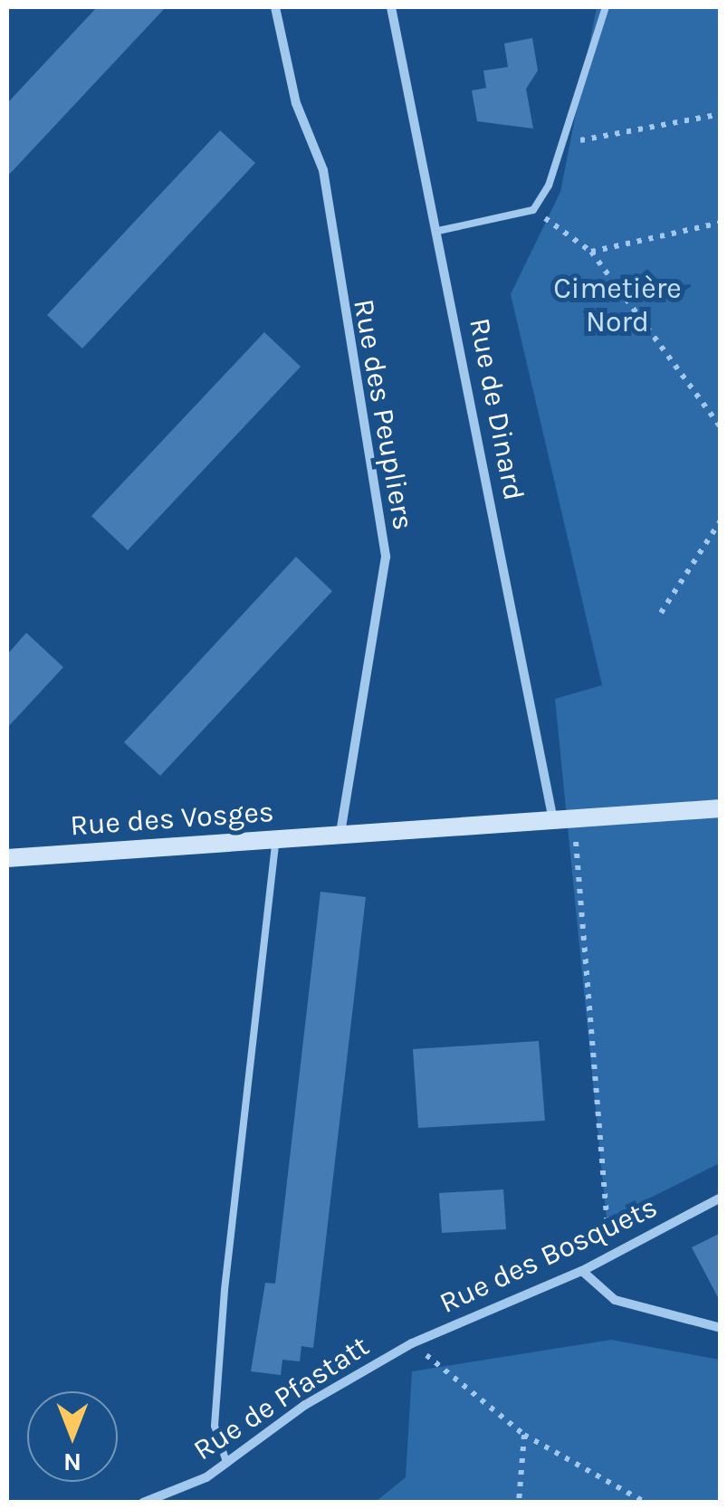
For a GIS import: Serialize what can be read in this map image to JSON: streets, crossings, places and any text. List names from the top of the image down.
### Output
{
  "streets": {
    "main road": ["Rue des Vosges"],
    "street": [
      "Rue de Dinard",
      "Rue des Peupliers",
      "Rue des Bosquets",
      "Rue de Pfastatt"
    ]
  },
  "crossings": [
    ["Rue de Dinard", "Rue des Vosges"],
    ["Rue des Peupliers", "Rue des Vosges"],
    ["Rue des Bosquets", "Rue de Pfastatt"]
  ],
  "parks": ["Cimetière Nord"],
  "north": "bottom"
}
